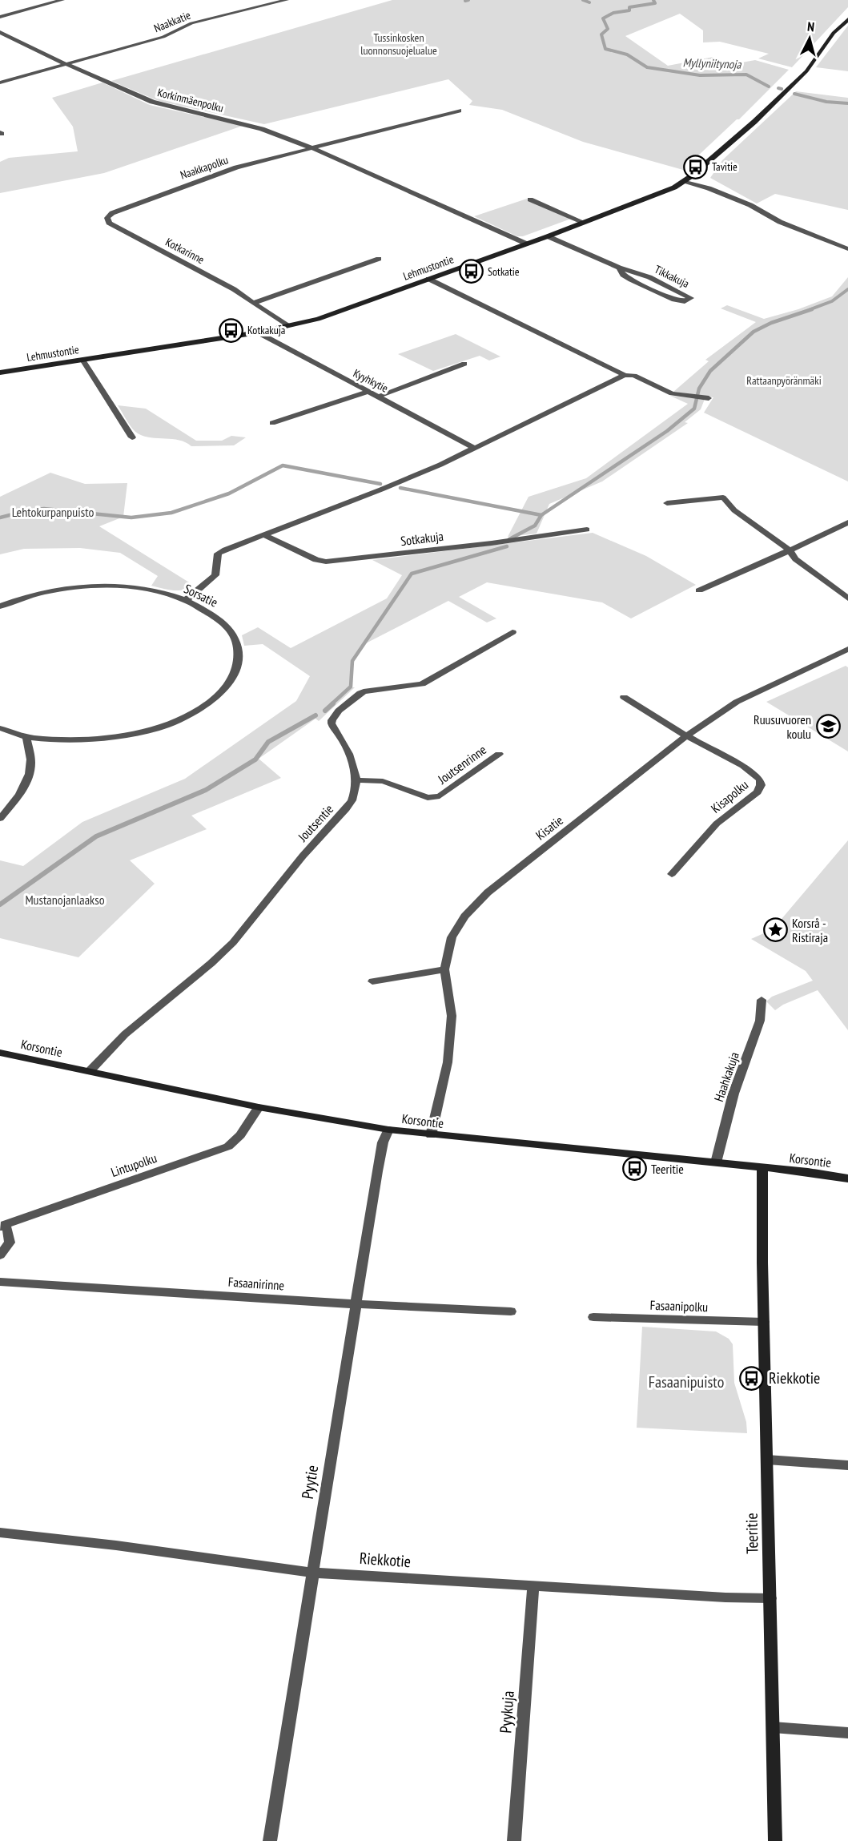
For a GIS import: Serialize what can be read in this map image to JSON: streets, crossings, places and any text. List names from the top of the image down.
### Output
{
  "streets": {
    "main road": ["Lehmustontie", "Korsontie", "Teeritie"],
    "street": [
      "Naakkatie",
      "Korkinmäenpolku",
      "Naakkapolku",
      "Kotkarinne",
      "Tikkakuja",
      "Kyyhkytie",
      "Sotkakuja",
      "Sorsatie",
      "Joutsenrinne",
      "Kisapolku",
      "Joutsentie",
      "Kisatie",
      "Haahkakuja",
      "Lintupolku",
      "Fasaanirinne",
      "Fasaanipolku",
      "Pyytie",
      "Riekkotie",
      "Pyykuja"
    ]
  },
  "crossings": [
    ["Naakkatie", "Korkinmäenpolku"],
    ["Korkinmäenpolku", "Naakkapolku"],
    ["Korkinmäenpolku", "Lehmustontie"],
    ["Naakkapolku", "Kotkarinne"],
    ["Lehmustontie", "Tikkakuja"],
    ["Lehmustontie", "Kyyhkytie"],
    ["Joutsenrinne", "Joutsentie"],
    ["Kisapolku", "Kisatie"],
    ["Joutsentie", "Korsontie"],
    ["Kisatie", "Korsontie"],
    ["Korsontie", "Haahkakuja"],
    ["Korsontie", "Lintupolku"],
    ["Korsontie", "Pyytie"],
    ["Korsontie", "Teeritie"],
    ["Fasaanirinne", "Pyytie"],
    ["Fasaanipolku", "Teeritie"],
    ["Pyytie", "Riekkotie"],
    ["Teeritie", "Riekkotie"],
    ["Riekkotie", "Pyykuja"]
  ],
  "water": ["Myllyniitynoja"],
  "parks": [
    "Tussinkosken luonnonsuojelualue",
    "Rattaanpyöränmäki",
    "Lehtokurpanpuisto",
    "Mustanojanlaakso",
    "Fasaanipuisto"
  ],
  "places": {
    "bus stop": [
      "Tavitie",
      "Sotkatie",
      "Kotkakuja",
      "Teeritie",
      "Riekkotie"
    ],
    "school or university": ["Ruusuvuoren koulu"],
    "place": ["Korsrå - Ristiraja"]
  },
  "north": "top"
}
